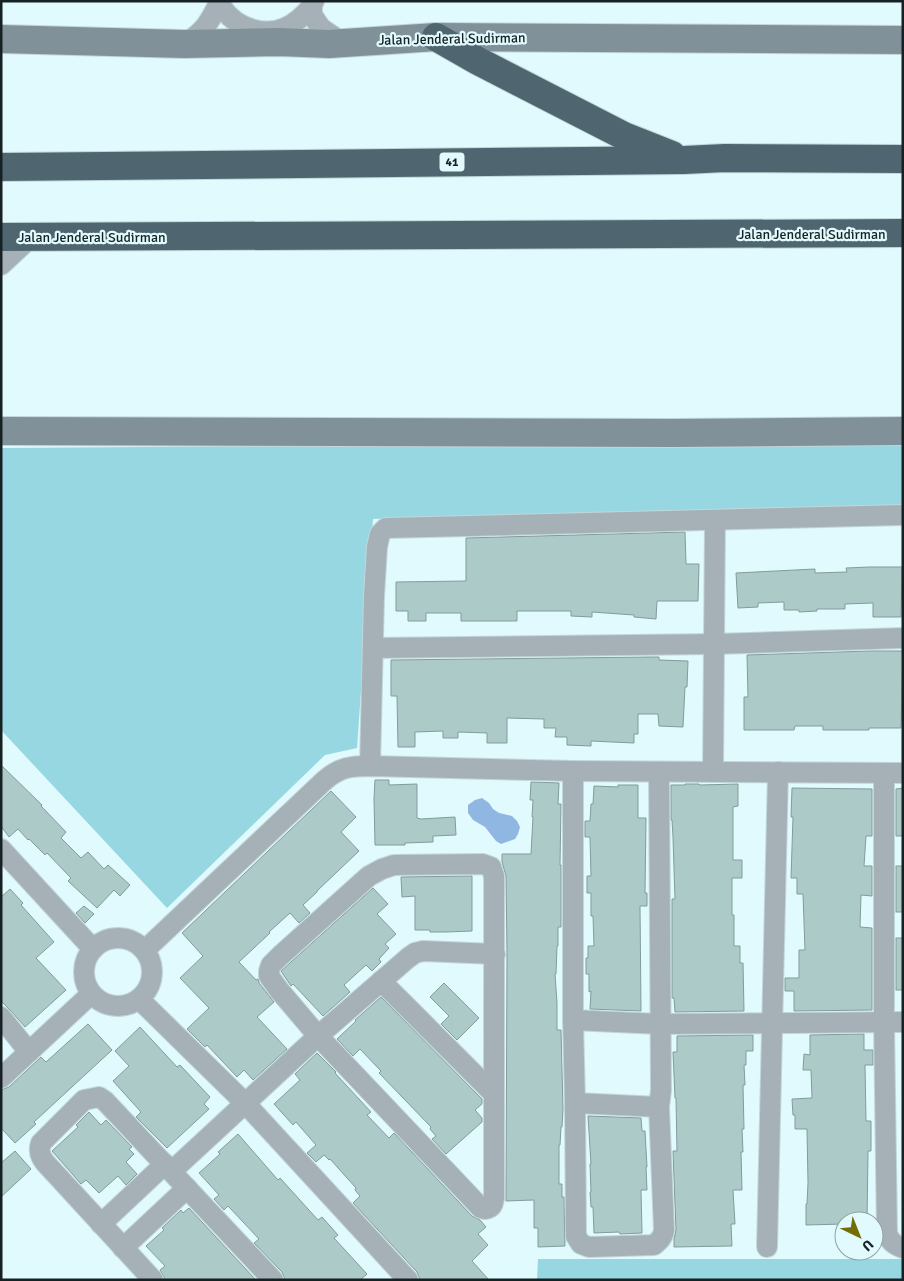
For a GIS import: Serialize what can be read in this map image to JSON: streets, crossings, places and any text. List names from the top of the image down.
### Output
{
  "streets": {
    "highway": ["Jalan Jenderal Sudirman", "41"]
  },
  "north": "bottom right"
}
